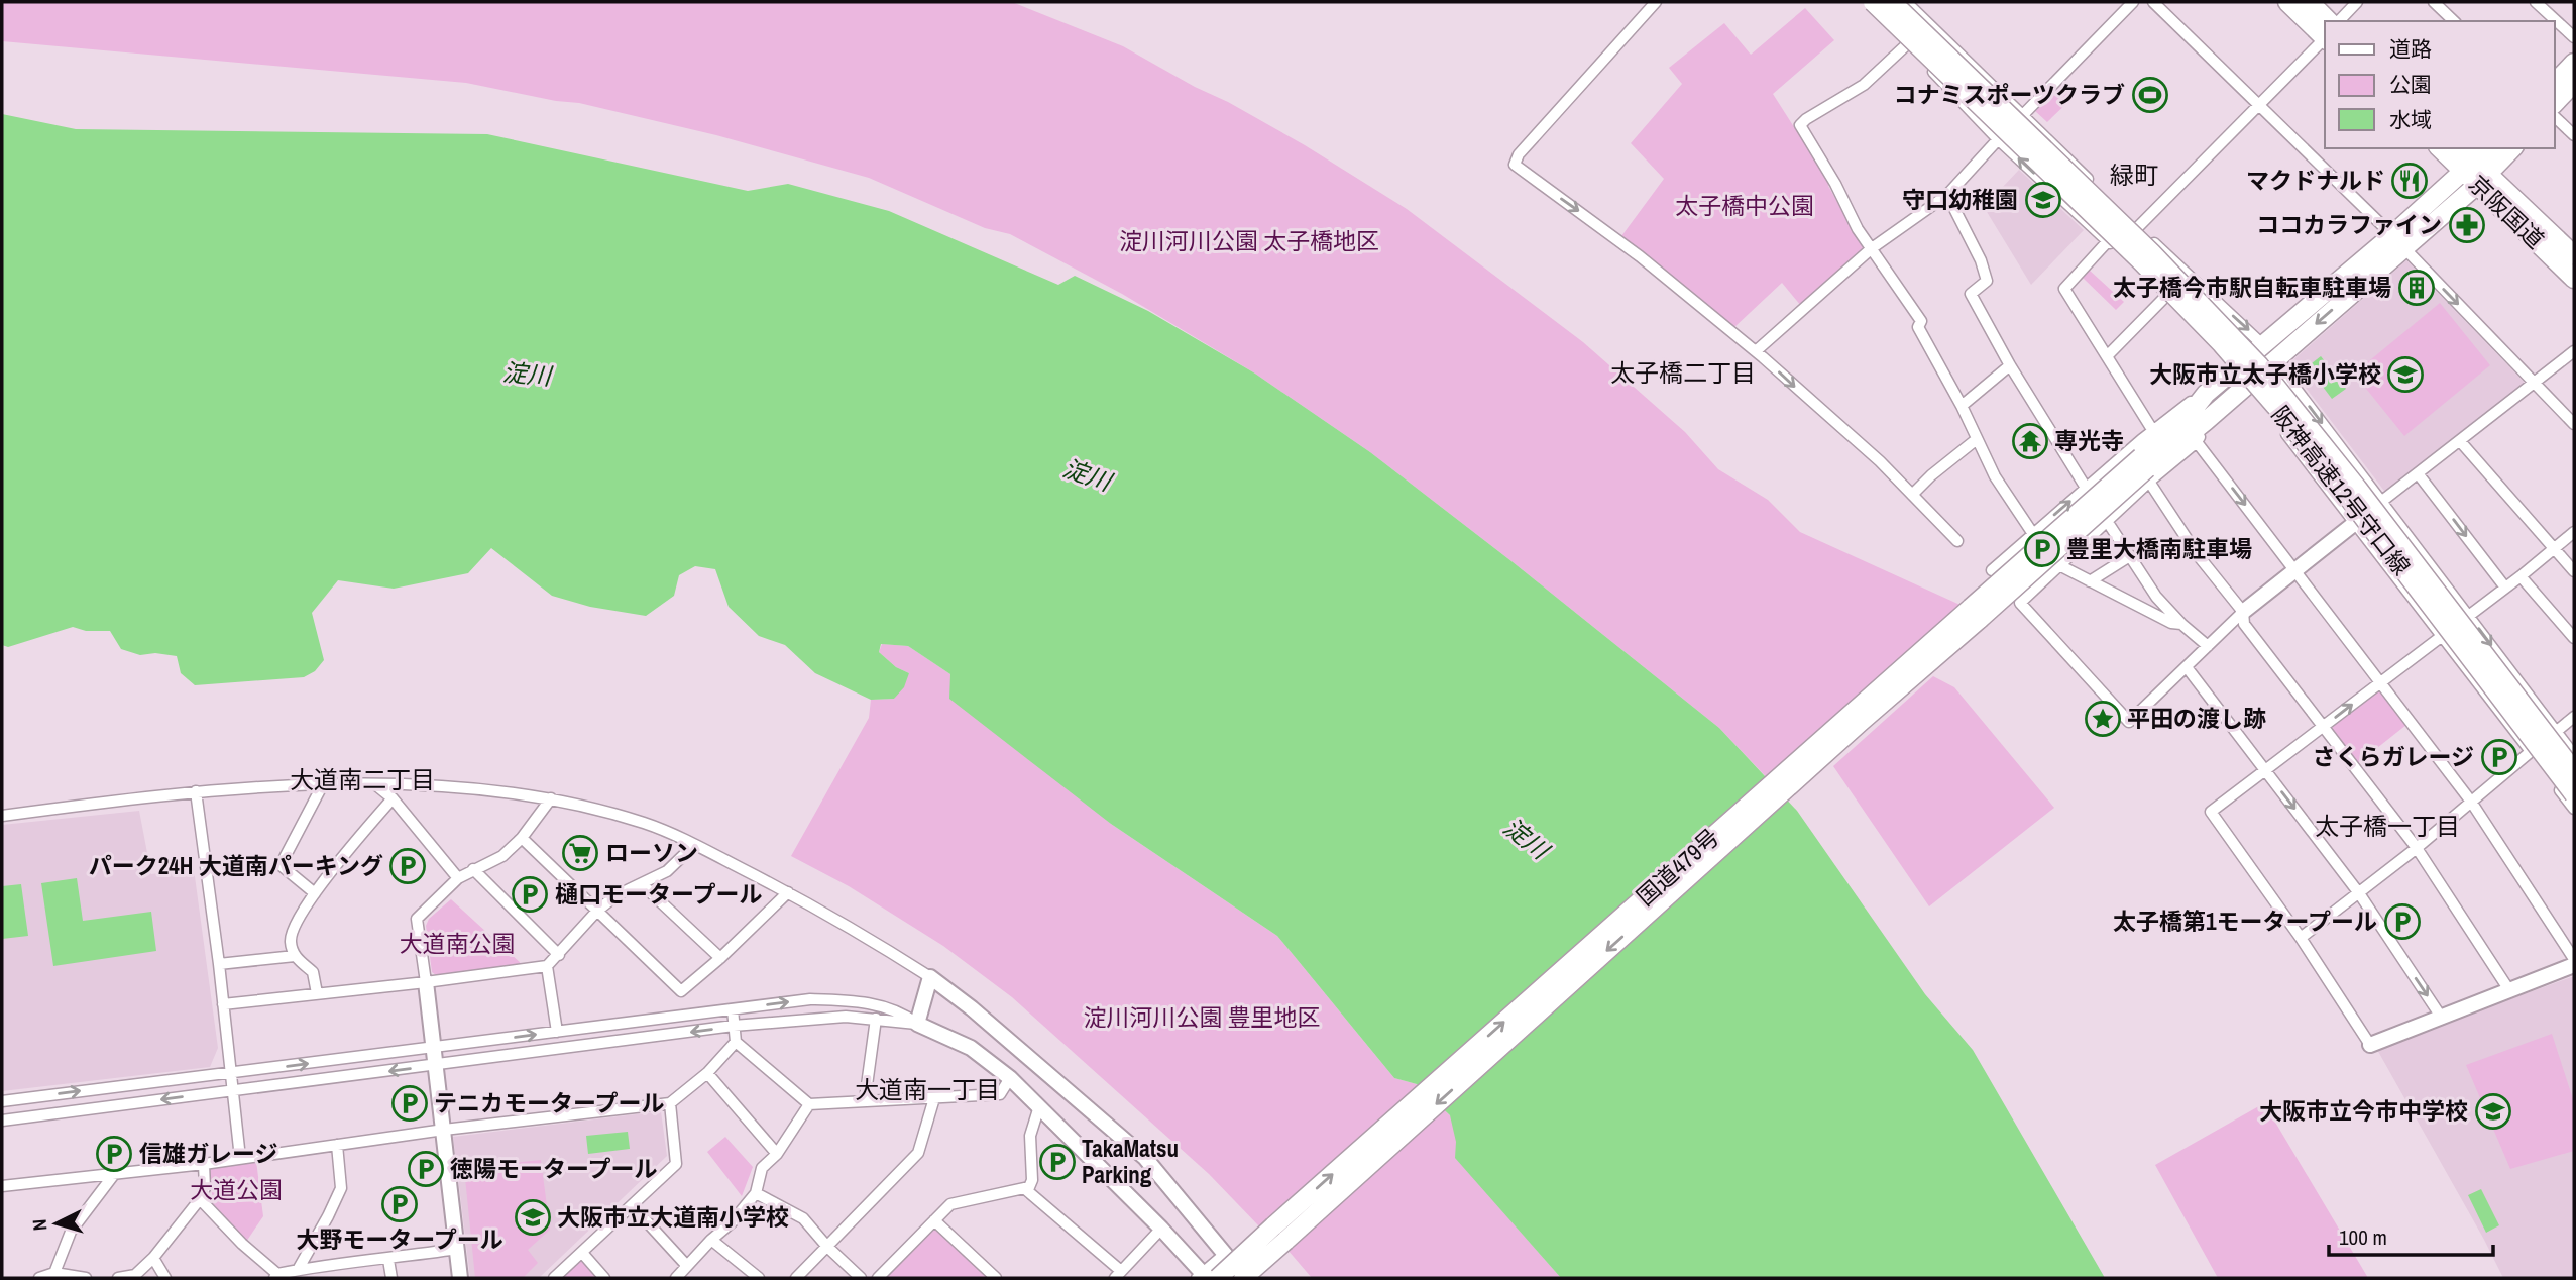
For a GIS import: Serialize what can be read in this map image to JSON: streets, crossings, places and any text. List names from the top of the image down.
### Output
{
  "streets": {
    "highway": ["京阪国道", "阪神高速12号守口線", "国道479号"]
  },
  "districts": [
    "緑町",
    "太子橋二丁目",
    "大道南二丁目",
    "太子橋一丁目",
    "大道南一丁目"
  ],
  "water": ["淀川"],
  "parks": [
    "太子橋中公園",
    "淀川河川公園 太子橋地区",
    "大道南公園",
    "淀川河川公園 豊里地区",
    "大道公園"
  ],
  "places": {
    "sports": ["コナミスポーツクラブ"],
    "restaurant": ["マクドナルド"],
    "school or university": [
      "守口幼稚園",
      "大阪市立太子橋小学校",
      "大阪市立今市中学校",
      "大阪市立大道南小学校"
    ],
    "pharmacy": ["ココカラファイン"],
    "building": ["太子橋今市駅自転車駐車場"],
    "temple": ["専光寺"],
    "parking": [
      "豊里大橋南駐車場",
      "さくらガレージ",
      "パーク24H 大道南パーキング",
      "樋口モータープール",
      "太子橋第1モータープール",
      "テニカモータープール",
      "信雄ガレージ",
      "TakaMatsu Parking",
      "徳陽モータープール",
      "大野モータープール"
    ],
    "place": ["平田の渡し跡"],
    "supermarket": ["ローソン"]
  },
  "legend": ["道路", "公園", "水域"],
  "scale_bar": "100 m",
  "north": "left"
}
